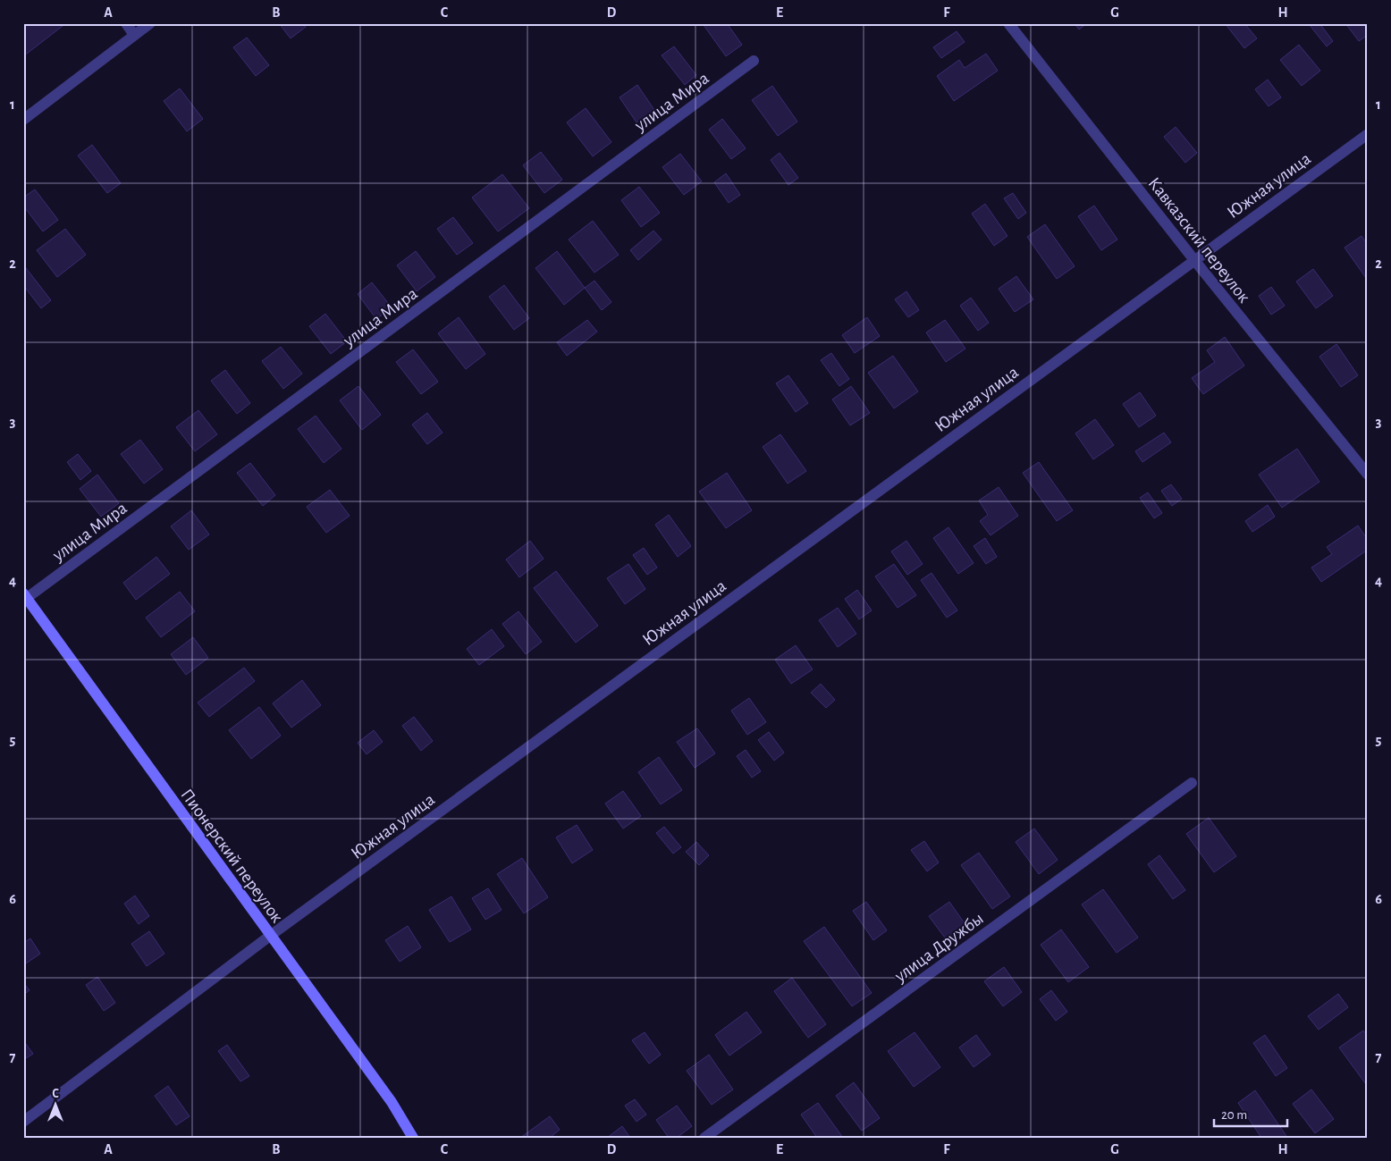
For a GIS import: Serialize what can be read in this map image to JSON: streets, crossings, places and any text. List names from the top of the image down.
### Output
{
  "streets": {
    "street": [
      "улица Мира",
      "Южная улица",
      "Кавказский переулок",
      "Пионерский переулок",
      "улица Дружбы"
    ]
  },
  "crossings": [
    ["улица Мира", "Пионерский переулок"],
    ["Южная улица", "Кавказский переулок"],
    ["Южная улица", "Пионерский переулок"]
  ],
  "scale_bar": "20 m",
  "north": "top",
  "grid": {
    "columns": [
      "A",
      "B",
      "C",
      "D",
      "E",
      "F",
      "G",
      "H"
    ],
    "rows": [
      "1",
      "2",
      "3",
      "4",
      "5",
      "6",
      "7"
    ]
  }
}
